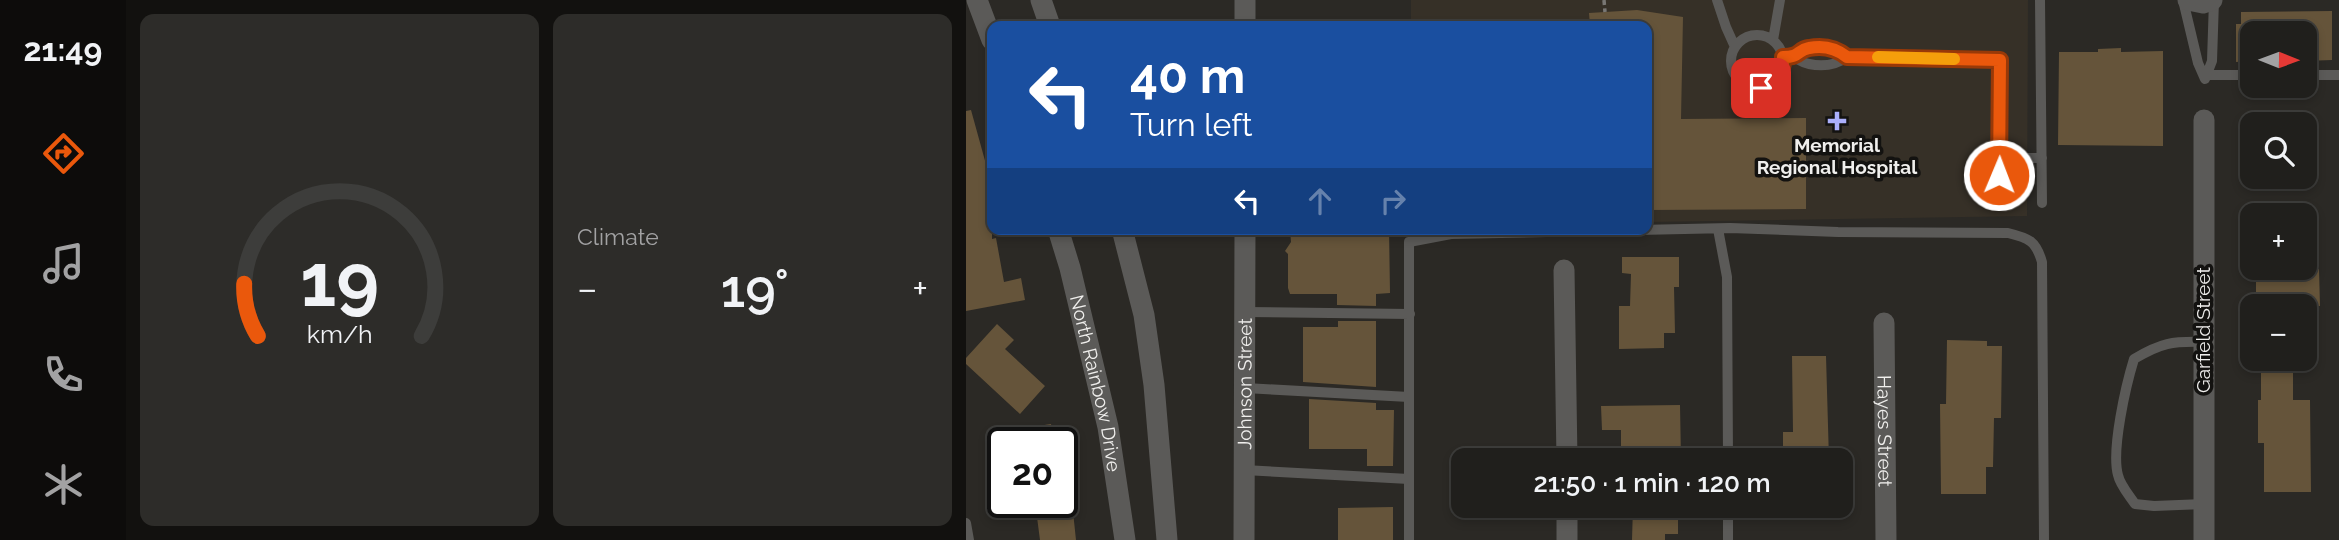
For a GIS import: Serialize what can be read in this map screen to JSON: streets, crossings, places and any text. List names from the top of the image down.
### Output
{
  "streets": {
    "street": [
      "Garfield Street",
      "North Rainbow Drive",
      "Johnson Street",
      "Hayes Street"
    ]
  },
  "places": {
    "health": ["Memorial Regional Hospital"]
  },
  "north": "right",
  "page": {
    "tabs": "21:49",
    "tile": "Climate",
    "map_buttons": ["+", "−"],
    "turn": ["40 m", "Turn left"],
    "heat": ["−", "19°", "+"],
    "limit": "20",
    "trip": "21:50 · 1 min · 120 m",
    "gauge": ["19", "km/h"]
  }
}
